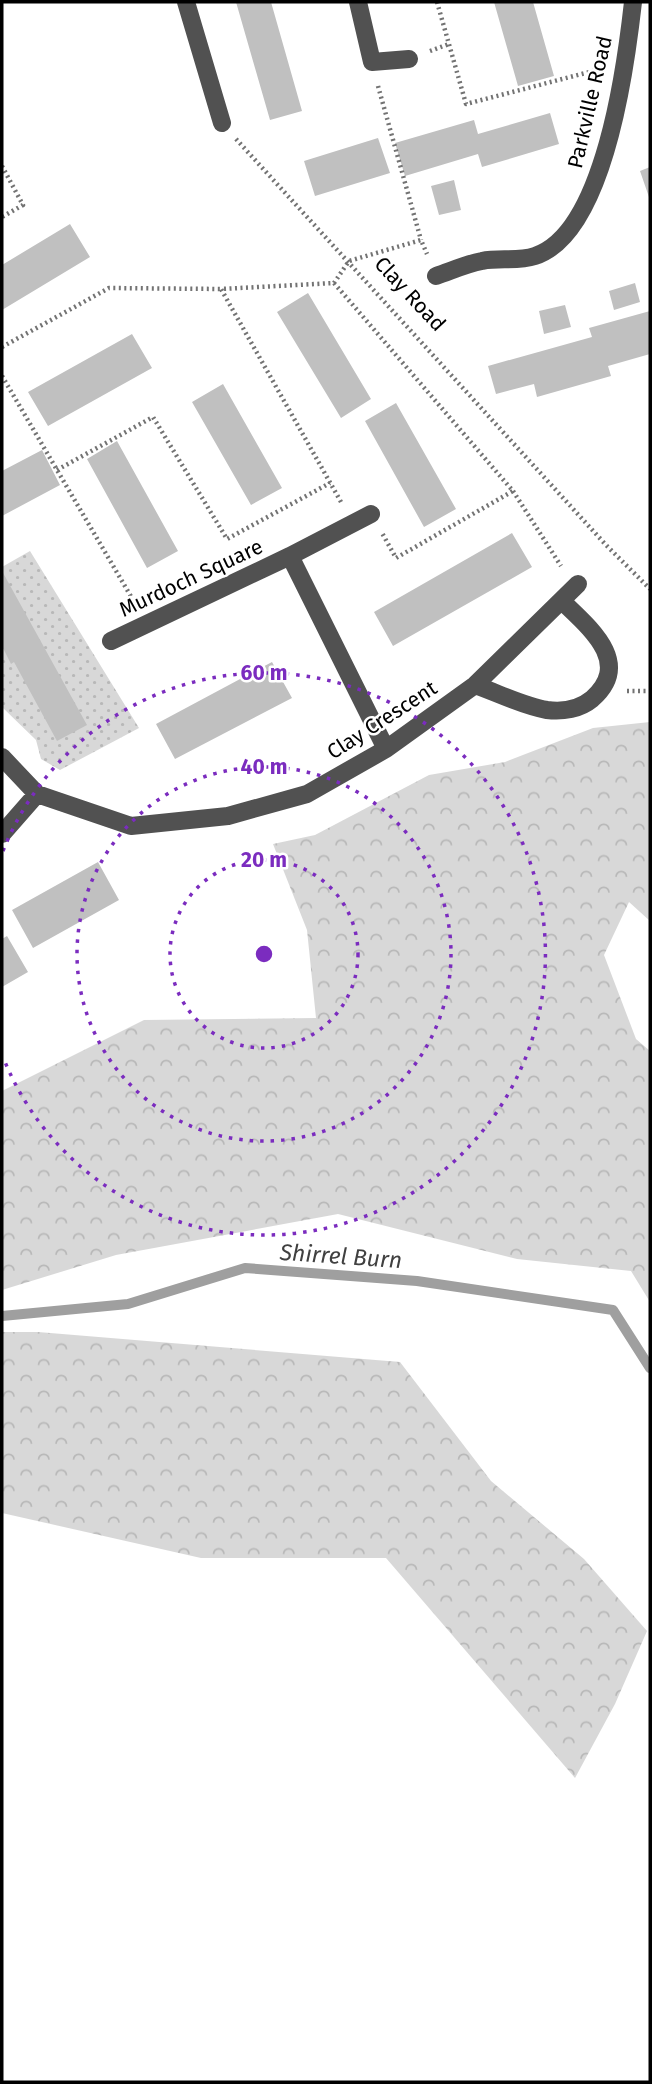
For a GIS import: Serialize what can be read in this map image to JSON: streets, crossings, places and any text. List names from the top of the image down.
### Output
{
  "streets": {
    "street": ["Parkville Road", "Murdoch Square", "Clay Crescent"],
    "path": ["Clay Road"]
  },
  "crossings": [
    ["Murdoch Square", "Clay Crescent"]
  ],
  "water": ["Shirrel Burn"],
  "rings": ["60 m", "40 m", "20 m"]
}
